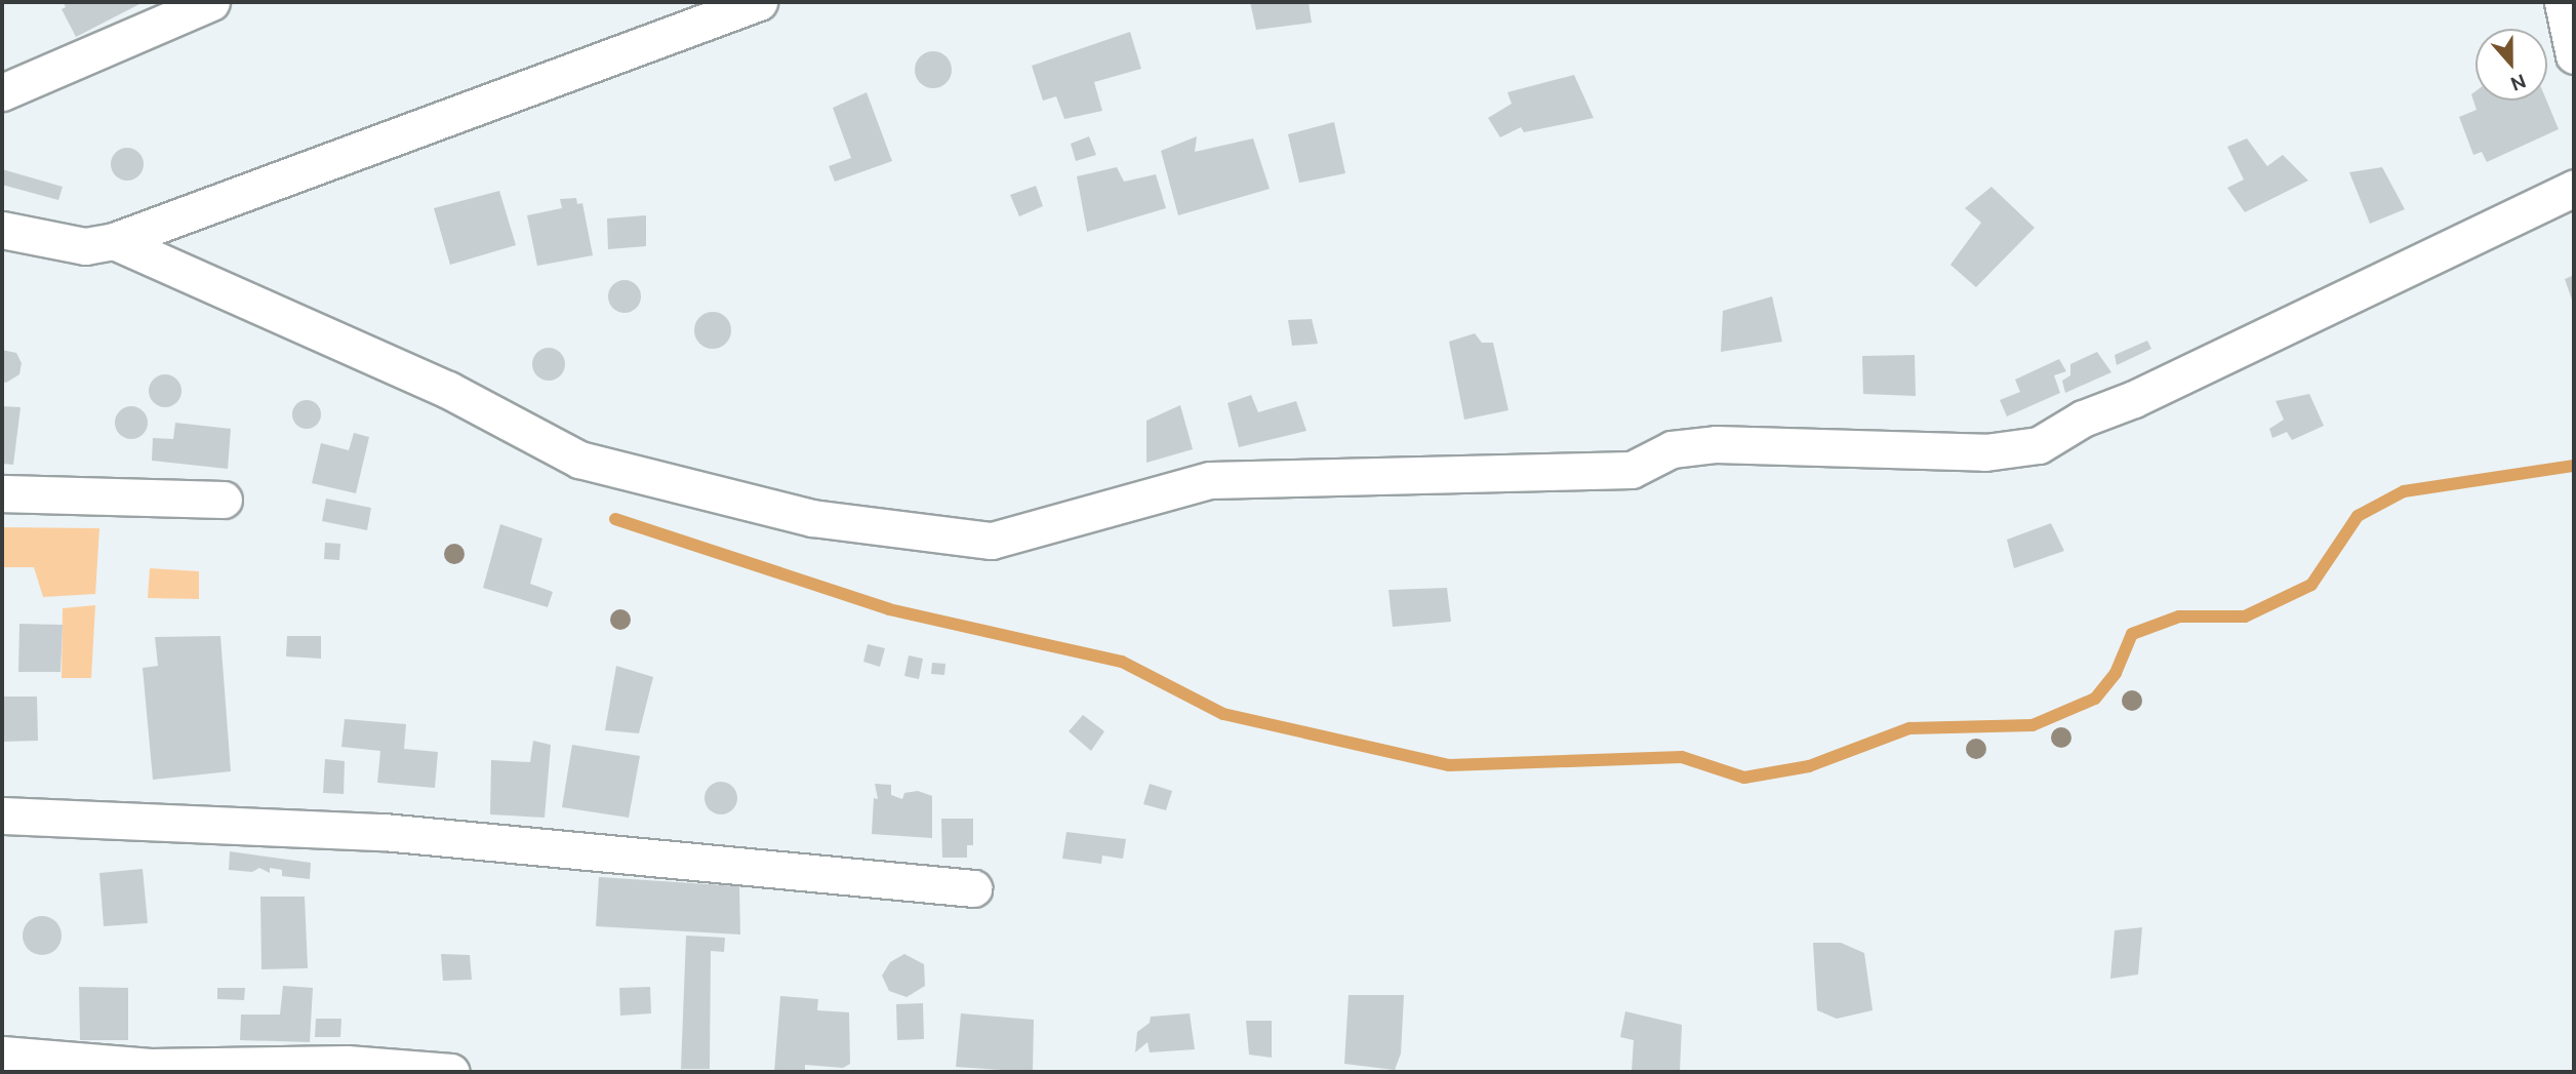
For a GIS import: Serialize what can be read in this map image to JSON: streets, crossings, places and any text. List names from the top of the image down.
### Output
{
  "north": "bottom"
}
